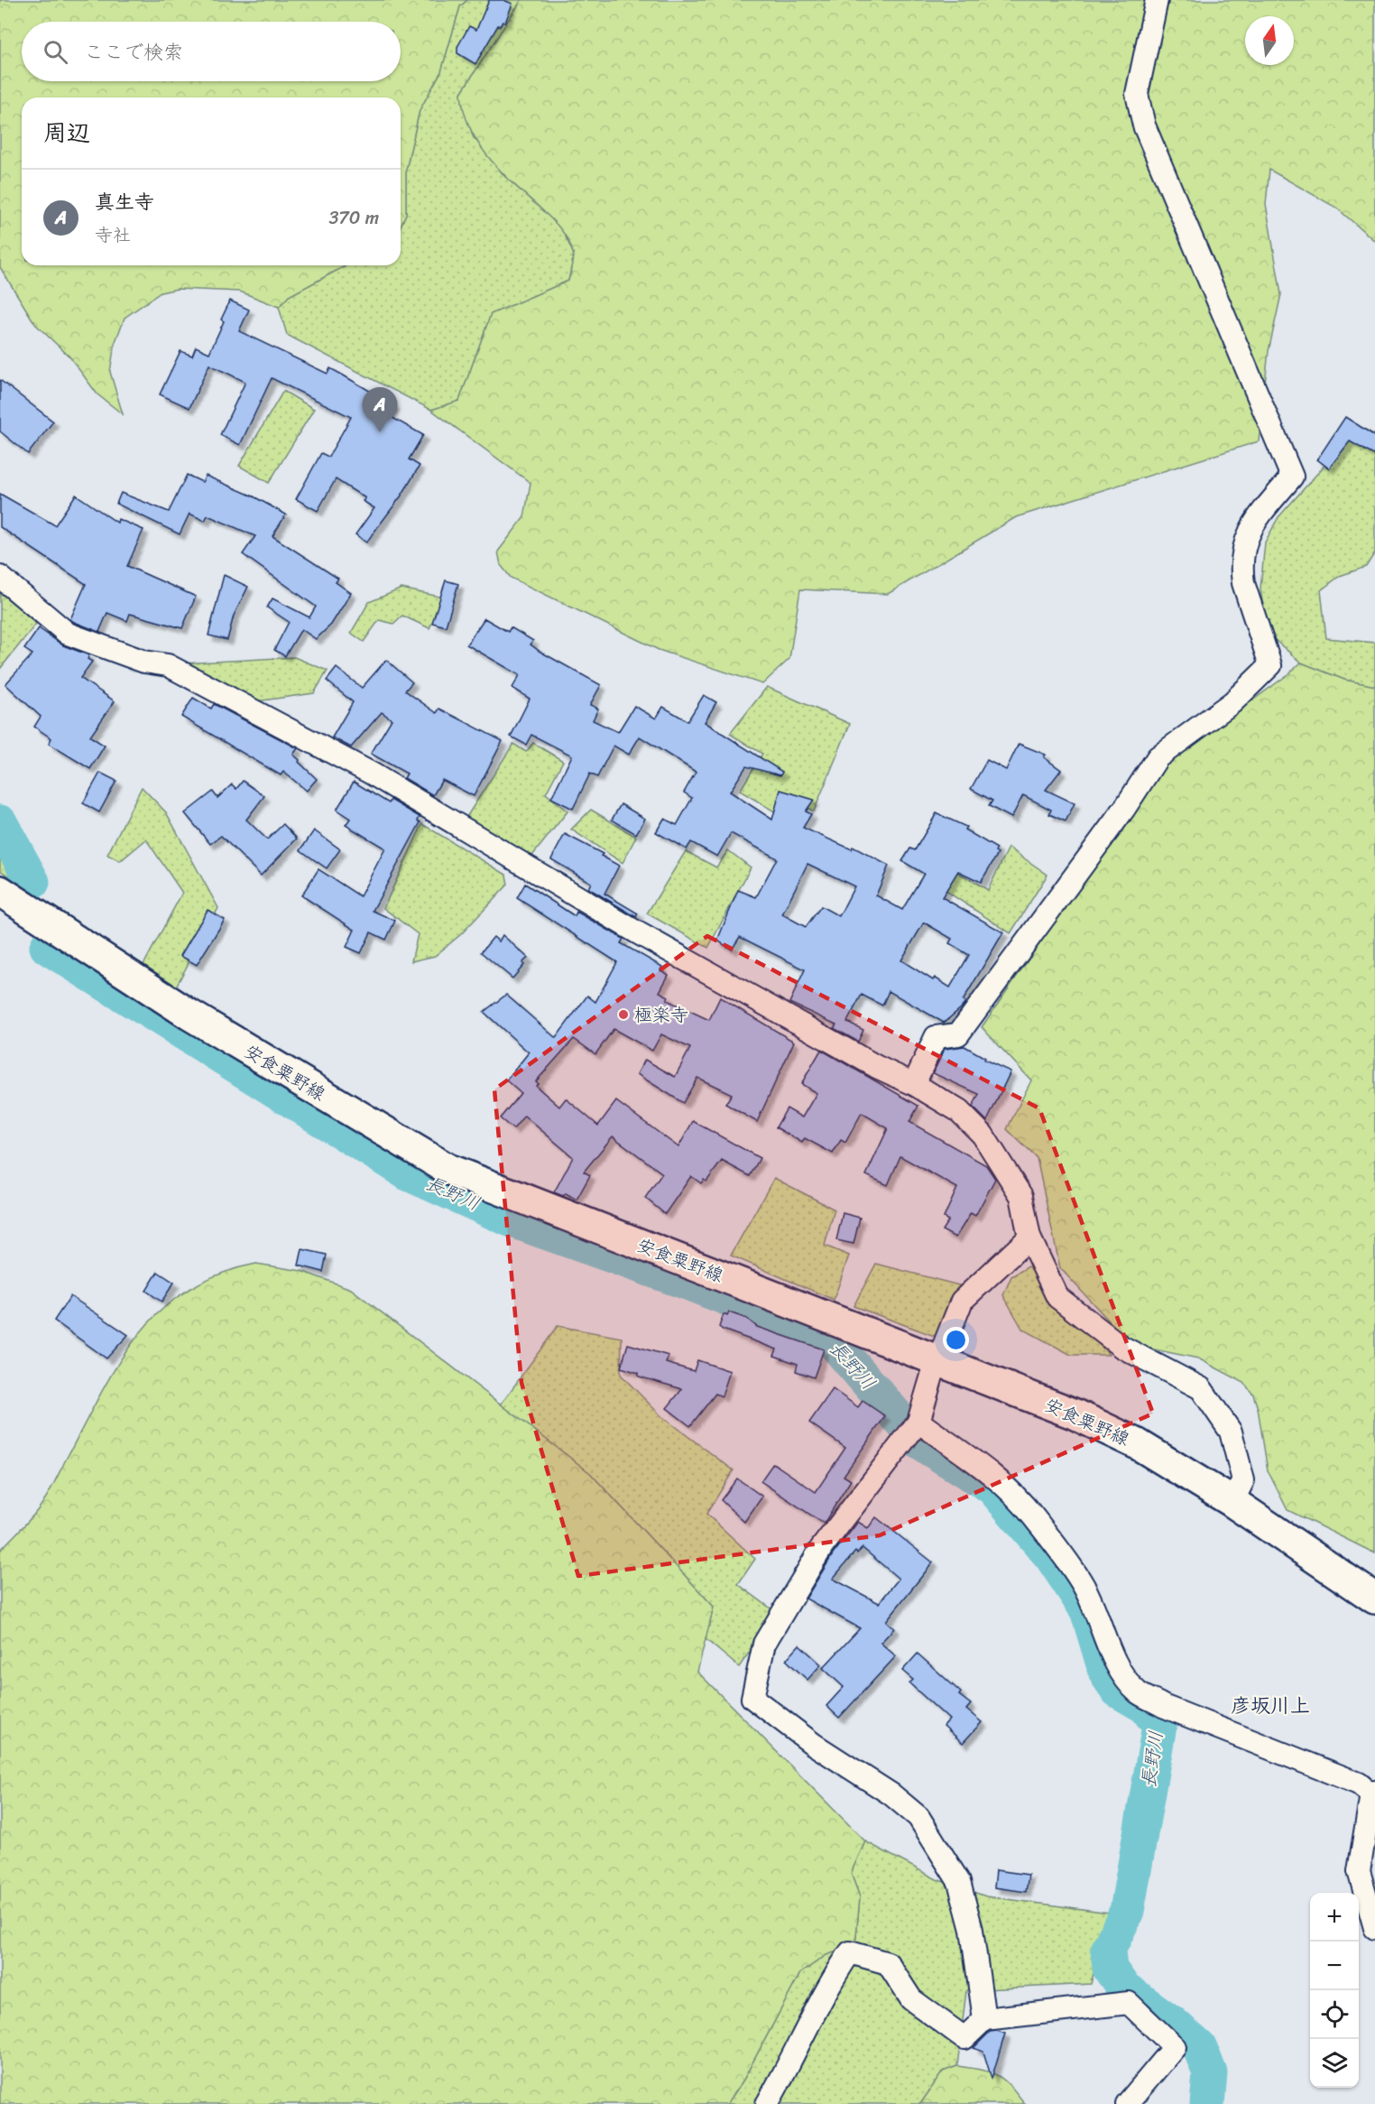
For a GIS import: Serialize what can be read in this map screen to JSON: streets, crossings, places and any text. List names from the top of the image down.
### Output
{
  "streets": {
    "main road": ["安食粟野線"]
  },
  "districts": ["彦坂川上"],
  "water": ["長野川"],
  "places": ["極楽寺"],
  "north": "top",
  "page": {
    "search": "ここで検索",
    "heading": "周辺",
    "list": [
      {
        "mark": "A",
        "name": "真生寺",
        "note": "寺社",
        "value": "370 m"
      }
    ],
    "pins": "A",
    "map_buttons": ["+", "−"]
  }
}
